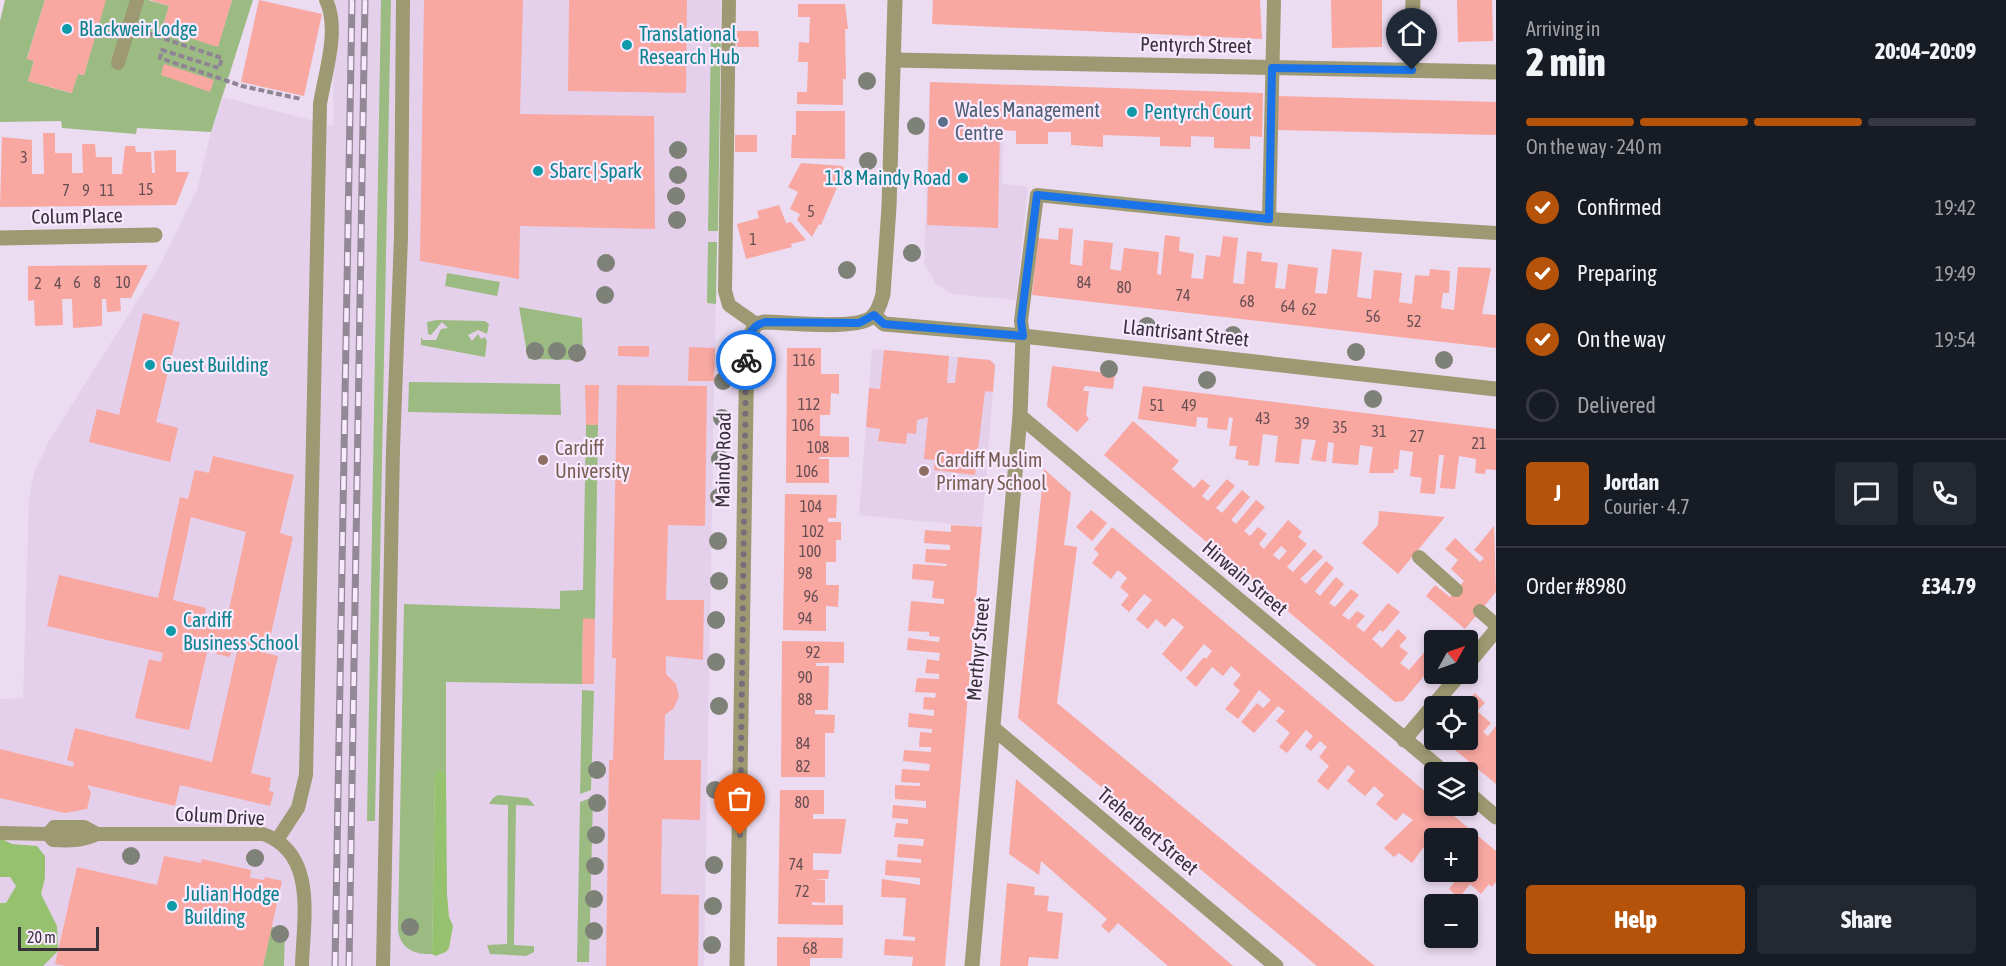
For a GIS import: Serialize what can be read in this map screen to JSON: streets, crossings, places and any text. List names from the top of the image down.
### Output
{
  "streets": {
    "street": [
      "Pentyrch Street",
      "Colum Place",
      "Llantrisant Street",
      "Maindy Road",
      "Hirwain Street",
      "Merthyr Street",
      "Treherbert Street"
    ],
    "lane": ["Colum Drive"]
  },
  "crossings": [
    ["Llantrisant Street", "Merthyr Street"],
    ["Hirwain Street", "Merthyr Street"],
    ["Merthyr Street", "Treherbert Street"]
  ],
  "places": [
    "Blackweir Lodge",
    "Translational Research Hub",
    "Pentyrch Court",
    "Wales Management Centre",
    "Sbarc | Spark",
    "118 Maindy Road",
    "Guest Building",
    "Cardiff University",
    "Cardiff Muslim Primary School",
    "Cardiff Business School",
    "Julian Hodge Building"
  ],
  "house_numbers": [
    "3",
    "15",
    "7",
    "9",
    "11",
    "5",
    "1",
    "6",
    "8",
    "10",
    "84",
    "2",
    "4",
    "80",
    "74",
    "68",
    "64",
    "62",
    "56",
    "52",
    "116",
    "112",
    "51",
    "49",
    "43",
    "39",
    "106",
    "35",
    "31",
    "27",
    "21",
    "108",
    "106",
    "104",
    "102",
    "100",
    "98",
    "96",
    "94",
    "92",
    "90",
    "88",
    "84",
    "82",
    "80",
    "74",
    "72",
    "68"
  ],
  "scale_bar": "20 m",
  "north": "top right",
  "page": {
    "heading": ["2 min", "Arriving in", "20:04–20:09"],
    "panel": [
      "Jordan",
      "Courier · 4.7",
      "Order #8980",
      "£34.79"
    ],
    "bar": "On the way · 240 m",
    "list": [
      ["Confirmed", "19:42"],
      ["Preparing", "19:49"],
      ["On the way", "19:54"],
      "Delivered"
    ],
    "round": "J",
    "map_buttons": ["+", "−"],
    "buttons": ["Help", "Share"],
    "scale": "20 m"
  }
}
